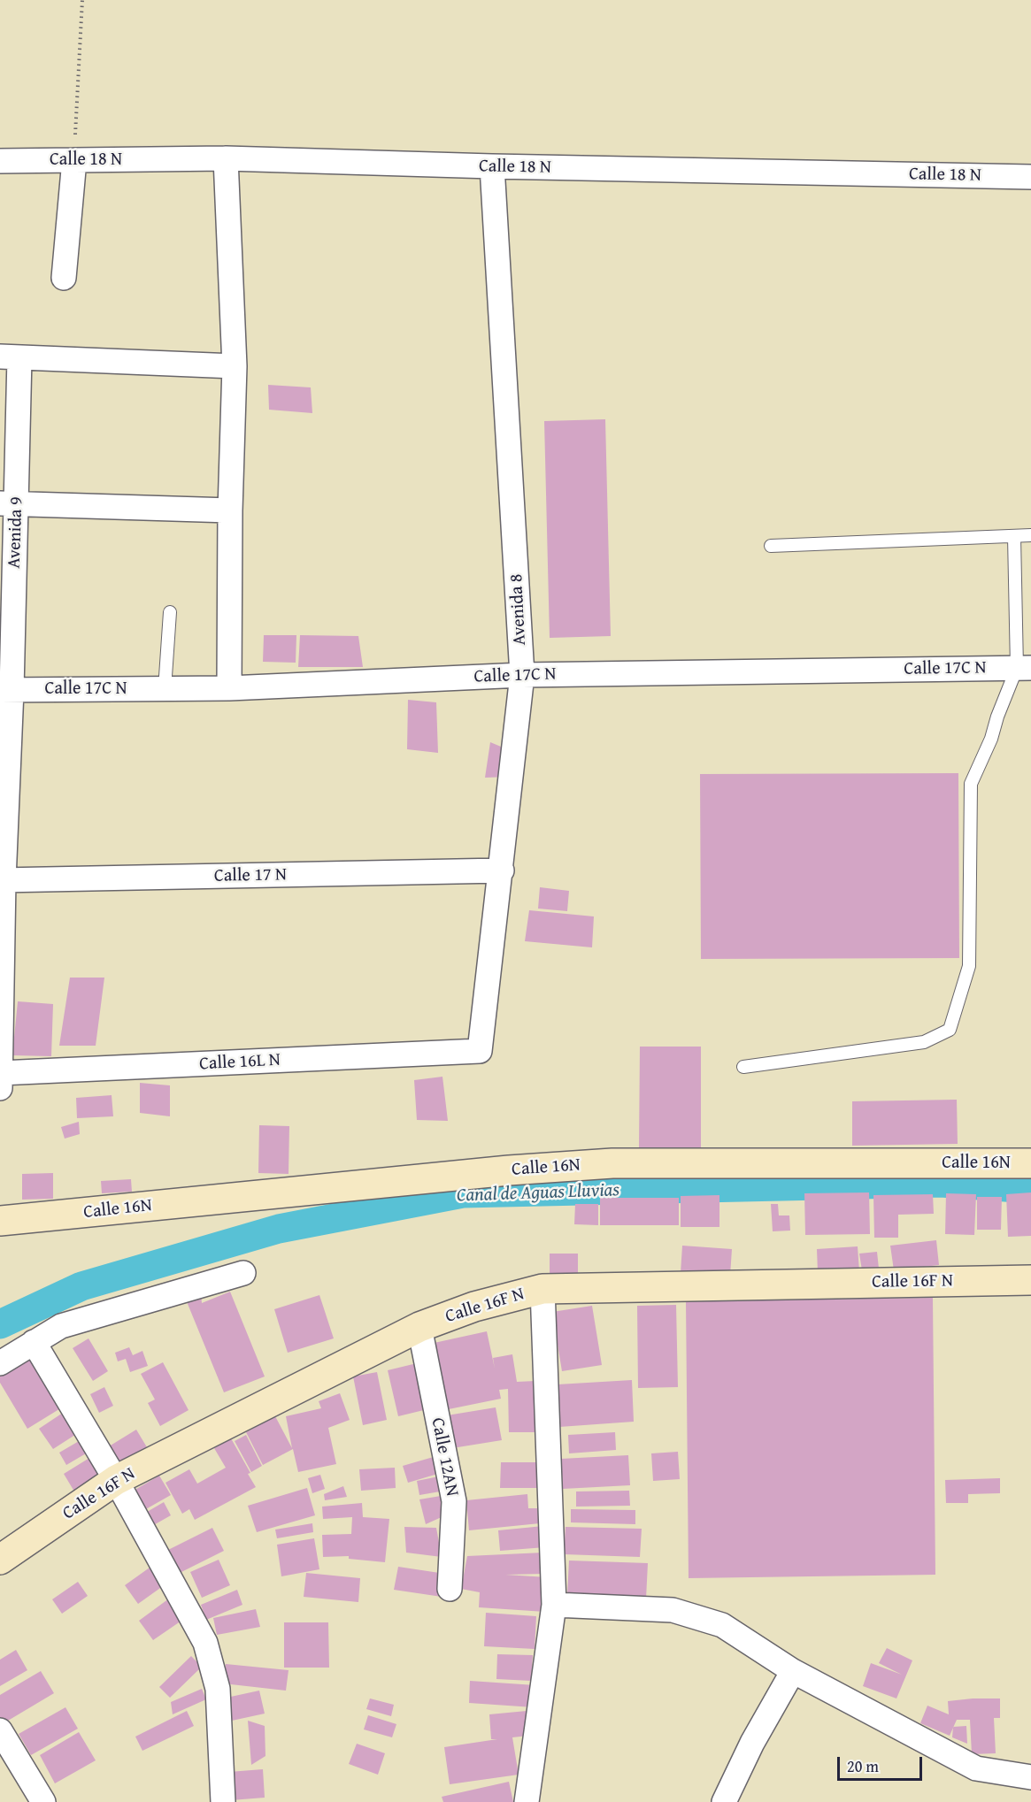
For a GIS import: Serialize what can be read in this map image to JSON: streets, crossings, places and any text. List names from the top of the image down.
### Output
{
  "streets": {
    "street": [
      "Calle 18 N",
      "Avenida 9",
      "Avenida 8",
      "Calle 17C N",
      "Calle 17 N",
      "Calle 16L N",
      "Calle 16N",
      "Calle 16F N",
      "Calle 12AN"
    ]
  },
  "crossings": [
    ["Calle 18 N", "Avenida 8"],
    ["Avenida 9", "Calle 17C N"],
    ["Avenida 9", "Calle 17 N"],
    ["Avenida 9", "Calle 16L N"],
    ["Avenida 8", "Calle 17C N"],
    ["Avenida 8", "Calle 17 N"],
    ["Avenida 8", "Calle 16L N"],
    ["Calle 16F N", "Calle 12AN"]
  ],
  "water": ["Canal de Aguas Lluvias"],
  "scale_bar": "20 m"
}
